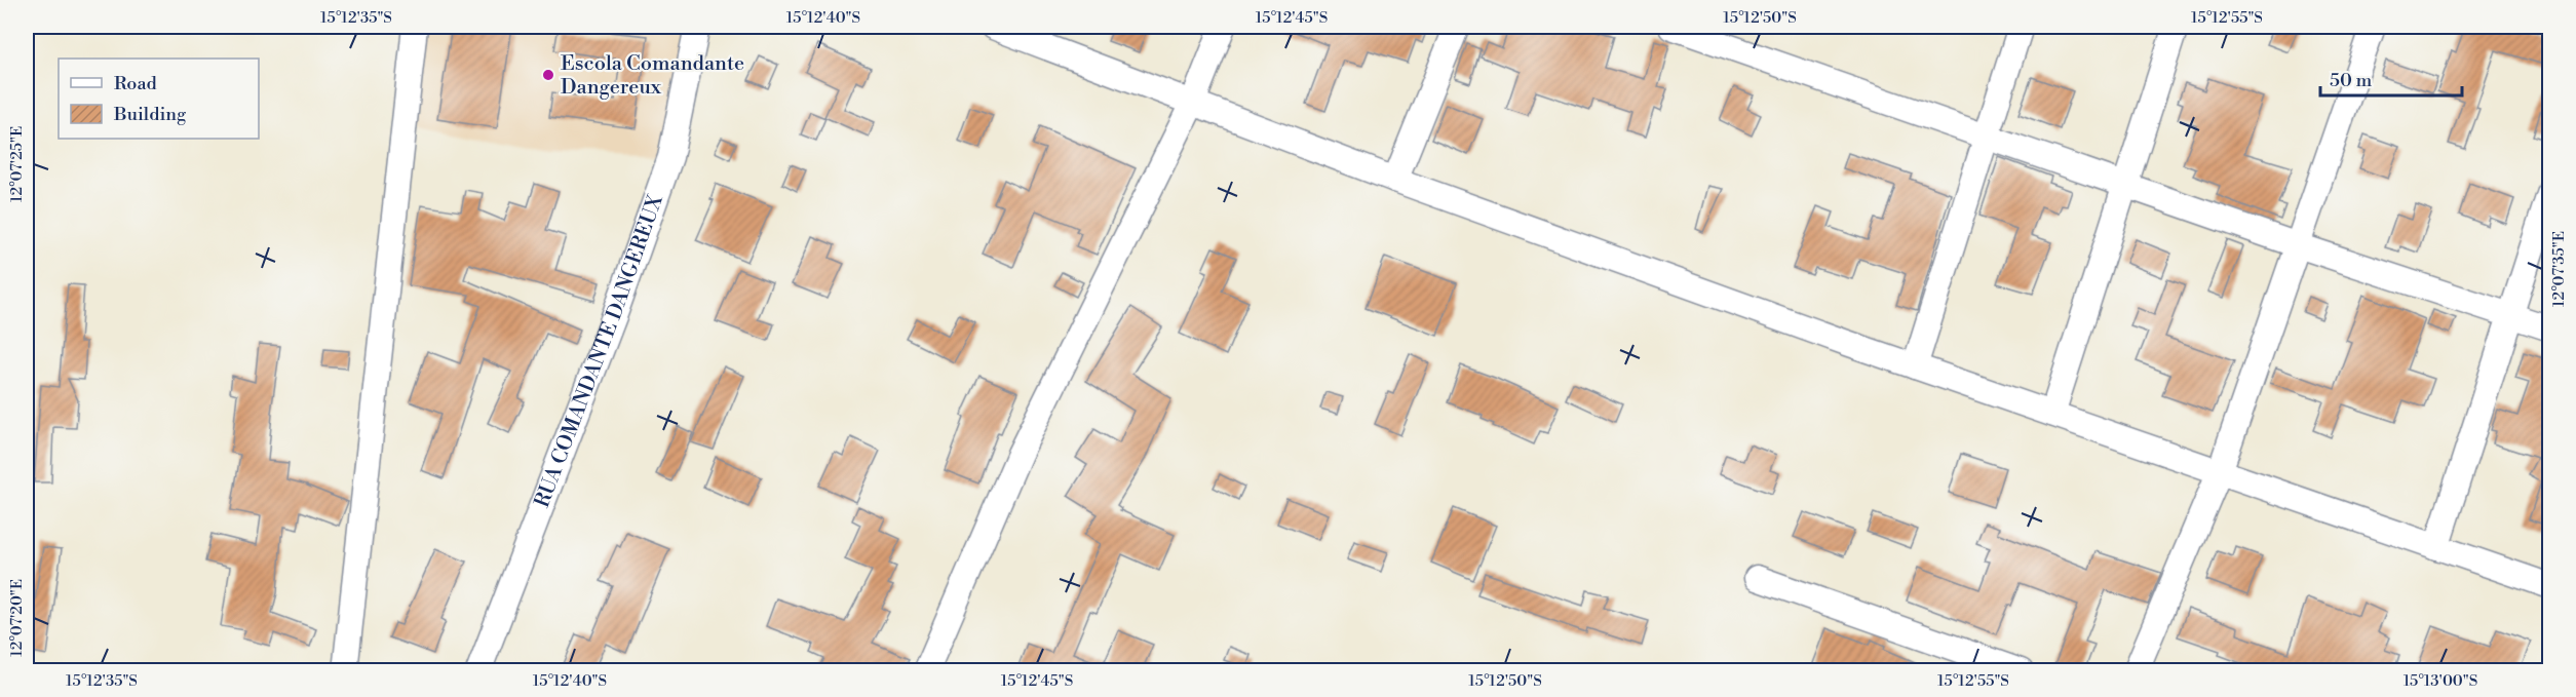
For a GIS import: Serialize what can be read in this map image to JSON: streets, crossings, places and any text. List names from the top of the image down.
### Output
{
  "streets": {
    "street": ["RUA COMANDANTE DANGEREUX"]
  },
  "places": ["Escola Comandante Dangereux"],
  "legend": ["Road", "Building"],
  "scale_bar": "50 m",
  "coordinates": [
    "15°12'35\"S",
    "15°12'40\"S",
    "15°12'45\"S",
    "15°12'50\"S",
    "15°12'55\"S",
    "12°07'25\"E",
    "12°07'35\"E",
    "12°07'20\"E",
    "15°13'00\"S"
  ]
}
